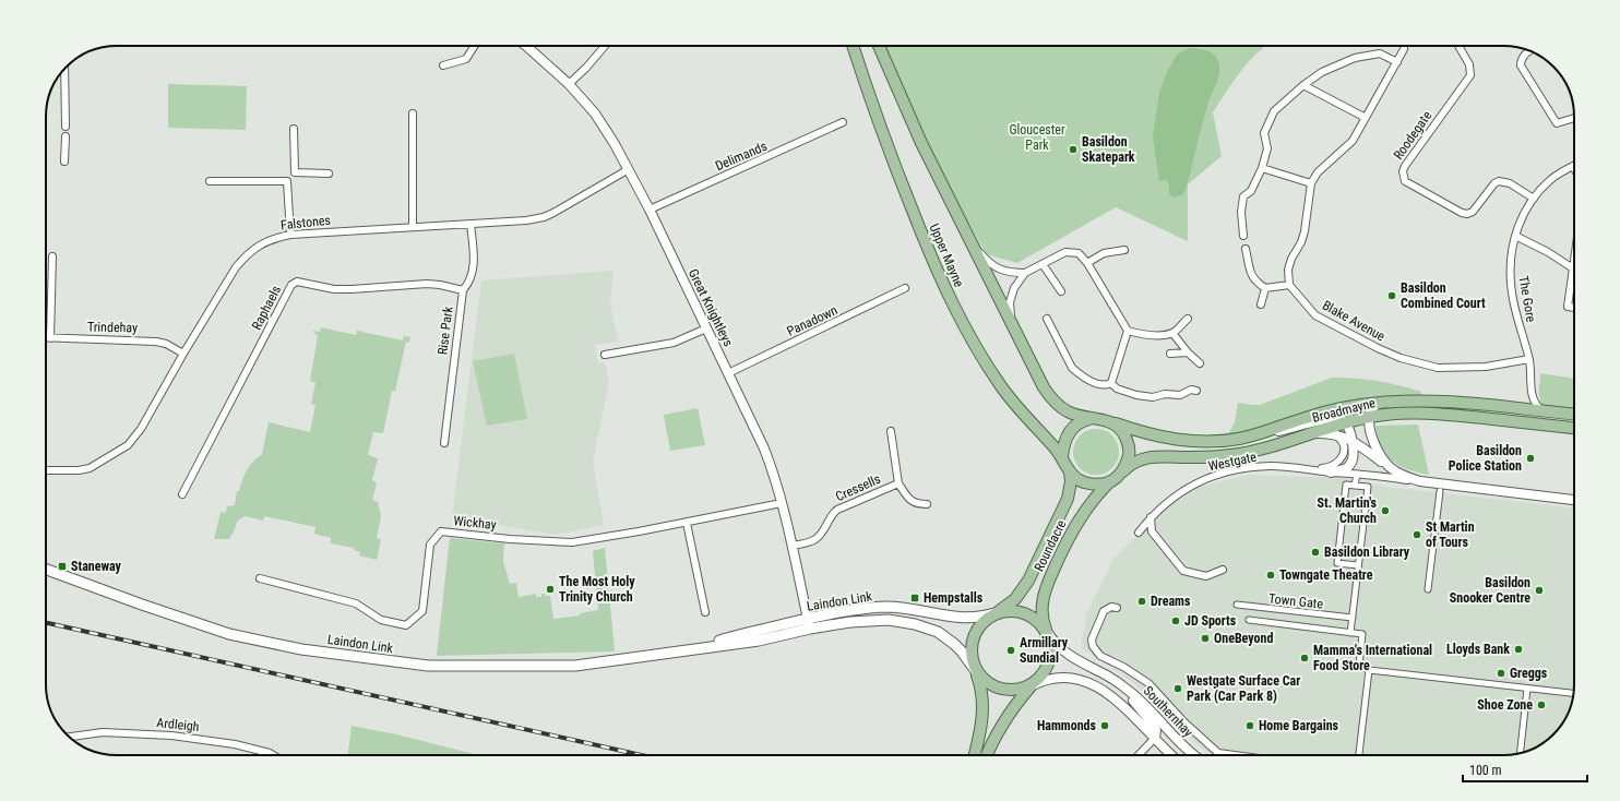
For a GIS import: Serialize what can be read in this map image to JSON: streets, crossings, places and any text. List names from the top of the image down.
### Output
{
  "streets": {
    "main road": [
      "Upper Mayne",
      "Broadmayne",
      "Roundacre",
      "Laindon Link"
    ],
    "street": [
      "Roodegate",
      "Delimands",
      "Falstones",
      "The Gore",
      "Raphaels",
      "Great Knightleys",
      "Panadown",
      "Blake Avenue",
      "Trindehay",
      "Rise Park",
      "Westgate",
      "Cressells",
      "Wickhay",
      "Town Gate",
      "Southernhay",
      "Ardleigh"
    ]
  },
  "crossings": [
    ["Roodegate", "The Gore"],
    ["Delimands", "Great Knightleys"],
    ["Falstones", "Great Knightleys"],
    ["Falstones", "Trindehay"],
    ["Falstones", "Rise Park"],
    ["Upper Mayne", "Broadmayne"],
    ["Upper Mayne", "Roundacre"],
    ["The Gore", "Blake Avenue"],
    ["Raphaels", "Rise Park"],
    ["Great Knightleys", "Panadown"],
    ["Great Knightleys", "Cressells"],
    ["Great Knightleys", "Wickhay"],
    ["Great Knightleys", "Laindon Link"],
    ["Broadmayne", "Roundacre"],
    ["Roundacre", "Laindon Link"],
    ["Roundacre", "Southernhay"],
    ["Laindon Link", "Southernhay"]
  ],
  "parks": ["Gloucester Park"],
  "places": {
    "other": [
      "Basildon Skatepark",
      "Basildon Combined Court",
      "Basildon Police Station",
      "St. Martin's Church",
      "St Martin of Tours",
      "Basildon Library",
      "Towngate Theatre",
      "The Most Holy Trinity Church",
      "Basildon Snooker Centre",
      "Dreams",
      "JD Sports",
      "OneBeyond",
      "Lloyds Bank",
      "Armillary Sundial",
      "Mamma's International Food Store",
      "Greggs",
      "Westgate Surface Car Park (Car Park 8)",
      "Shoe Zone",
      "Hammonds",
      "Home Bargains"
    ],
    "transit": ["Staneway", "Hempstalls"]
  },
  "scale_bar": "100 m"
}
